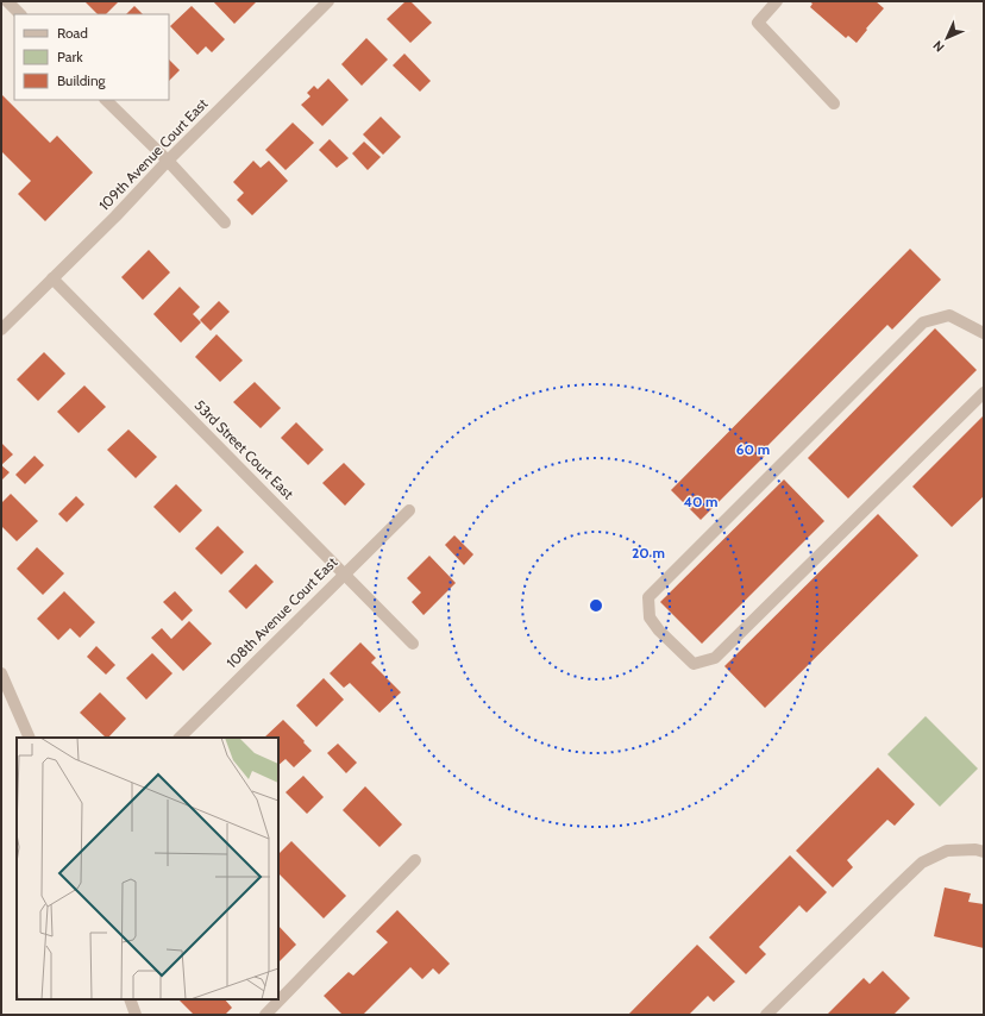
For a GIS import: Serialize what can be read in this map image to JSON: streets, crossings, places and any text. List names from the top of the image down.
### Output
{
  "streets": {
    "street": ["109th Avenue Court East", "53rd Street Court East", "108th Avenue Court East"]
  },
  "crossings": [
    ["109th Avenue Court East", "53rd Street Court East"],
    ["53rd Street Court East", "108th Avenue Court East"]
  ],
  "legend": ["Road", "Park", "Building"],
  "north": "bottom left",
  "rings": ["60 m", "40 m", "20 m"]
}
